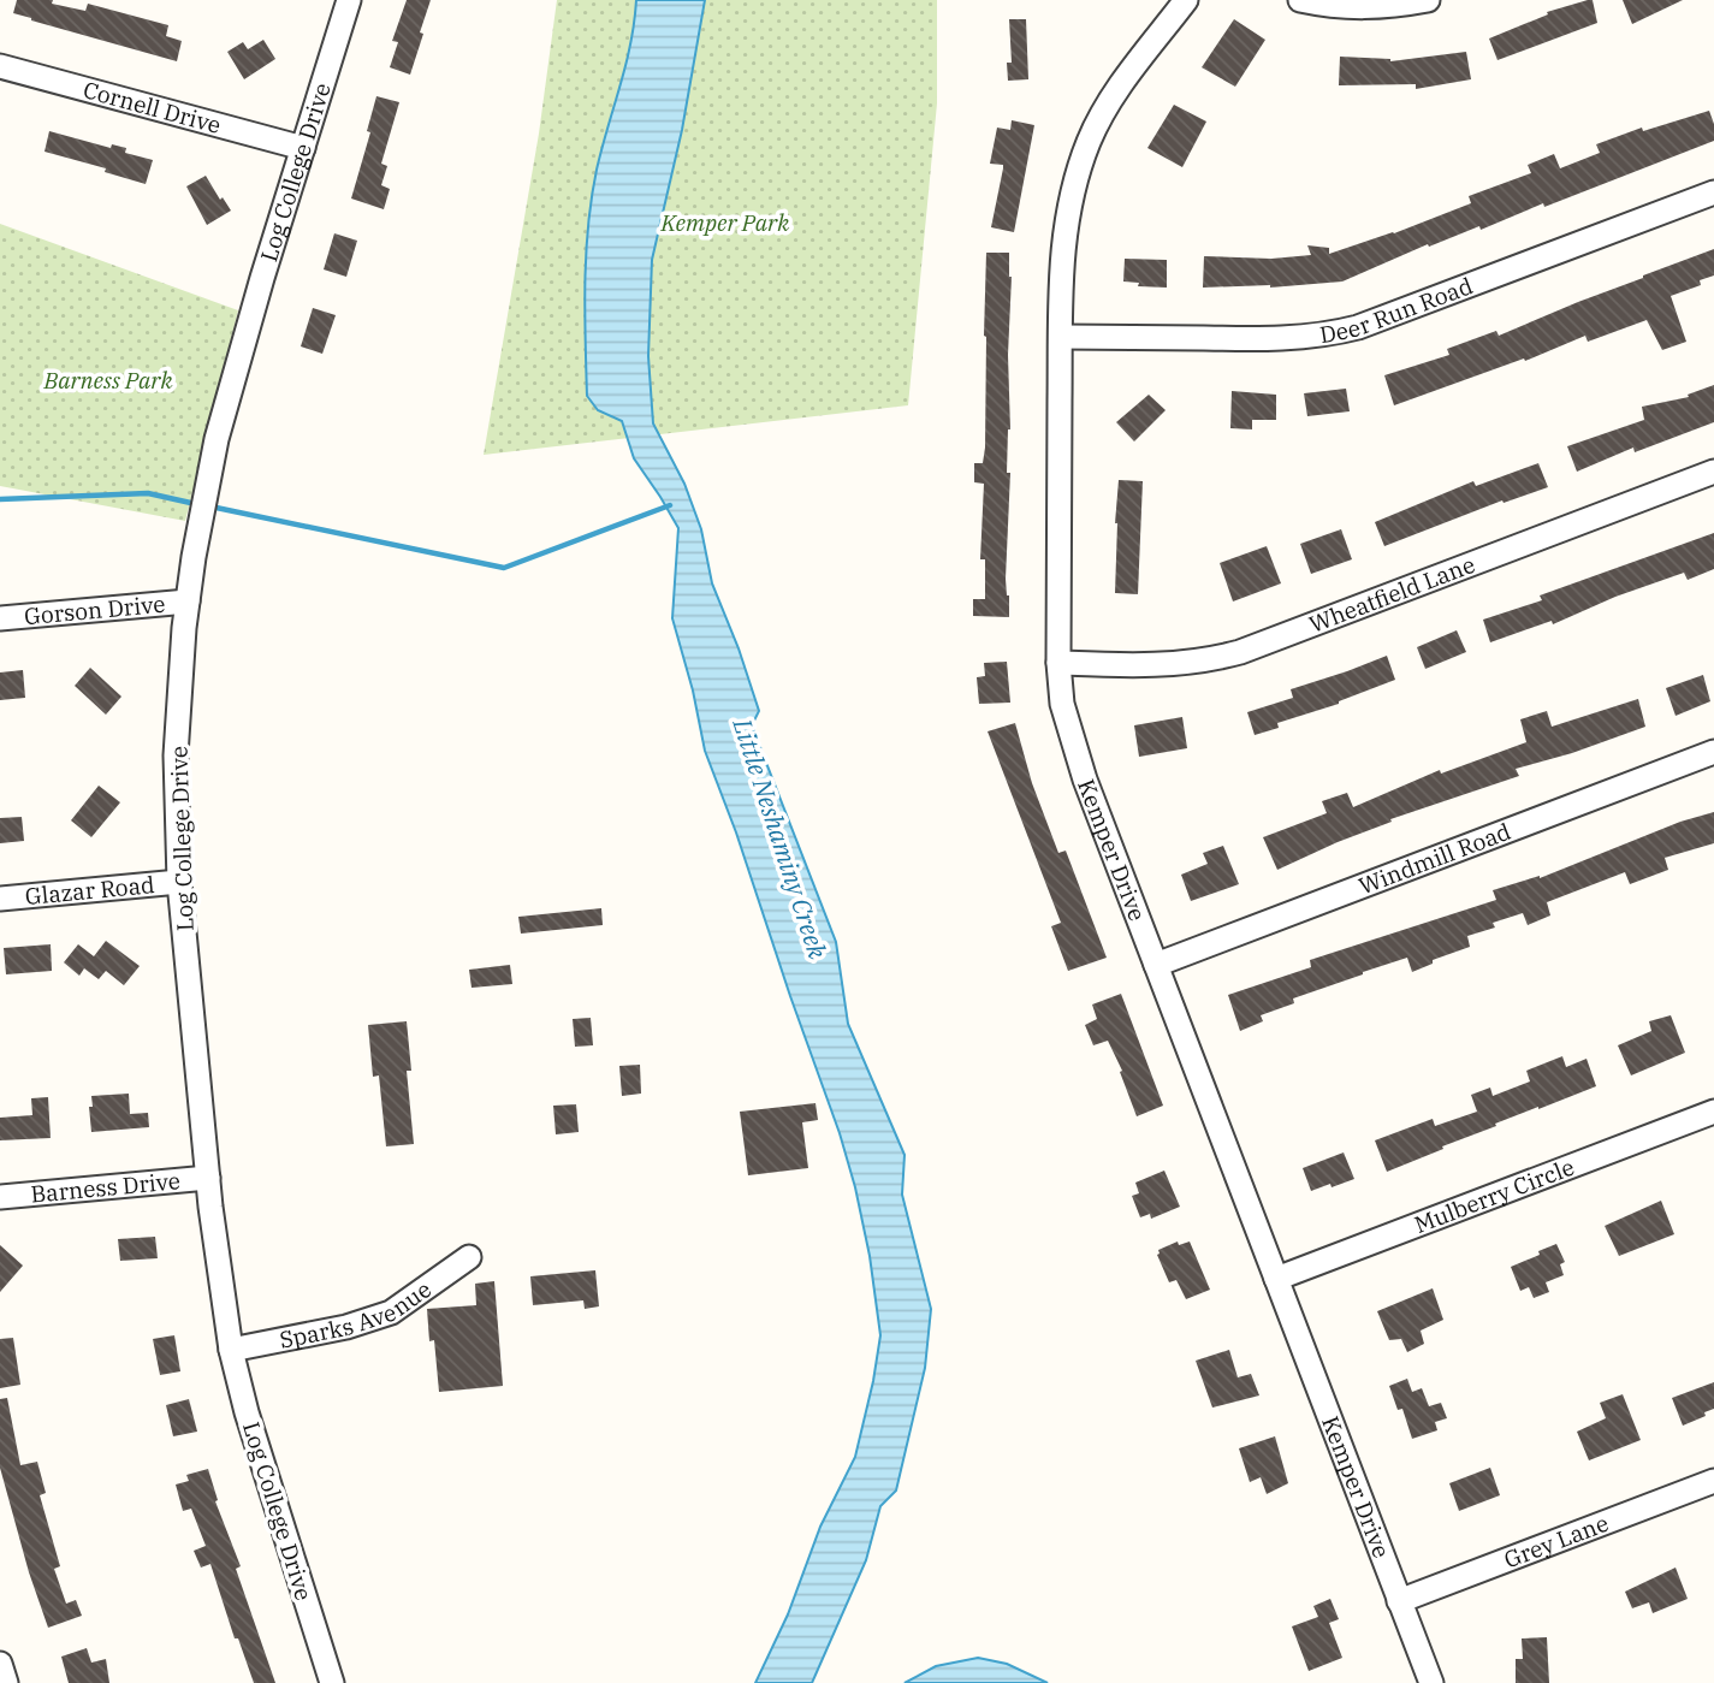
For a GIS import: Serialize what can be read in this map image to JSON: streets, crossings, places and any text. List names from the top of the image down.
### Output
{
  "streets": {
    "street": [
      "Cornell Drive",
      "Log College Drive",
      "Deer Run Road",
      "Wheatfield Lane",
      "Gorson Drive",
      "Kemper Drive",
      "Windmill Road",
      "Glazar Road",
      "Barness Drive",
      "Mulberry Circle",
      "Sparks Avenue",
      "Grey Lane"
    ]
  },
  "crossings": [
    ["Cornell Drive", "Log College Drive"],
    ["Log College Drive", "Gorson Drive"],
    ["Log College Drive", "Glazar Road"],
    ["Log College Drive", "Barness Drive"],
    ["Log College Drive", "Sparks Avenue"],
    ["Deer Run Road", "Kemper Drive"],
    ["Wheatfield Lane", "Kemper Drive"],
    ["Kemper Drive", "Windmill Road"],
    ["Kemper Drive", "Mulberry Circle"],
    ["Kemper Drive", "Grey Lane"]
  ],
  "water": ["Little Neshaminy Creek"],
  "parks": ["Kemper Park", "Barness Park"]
}
